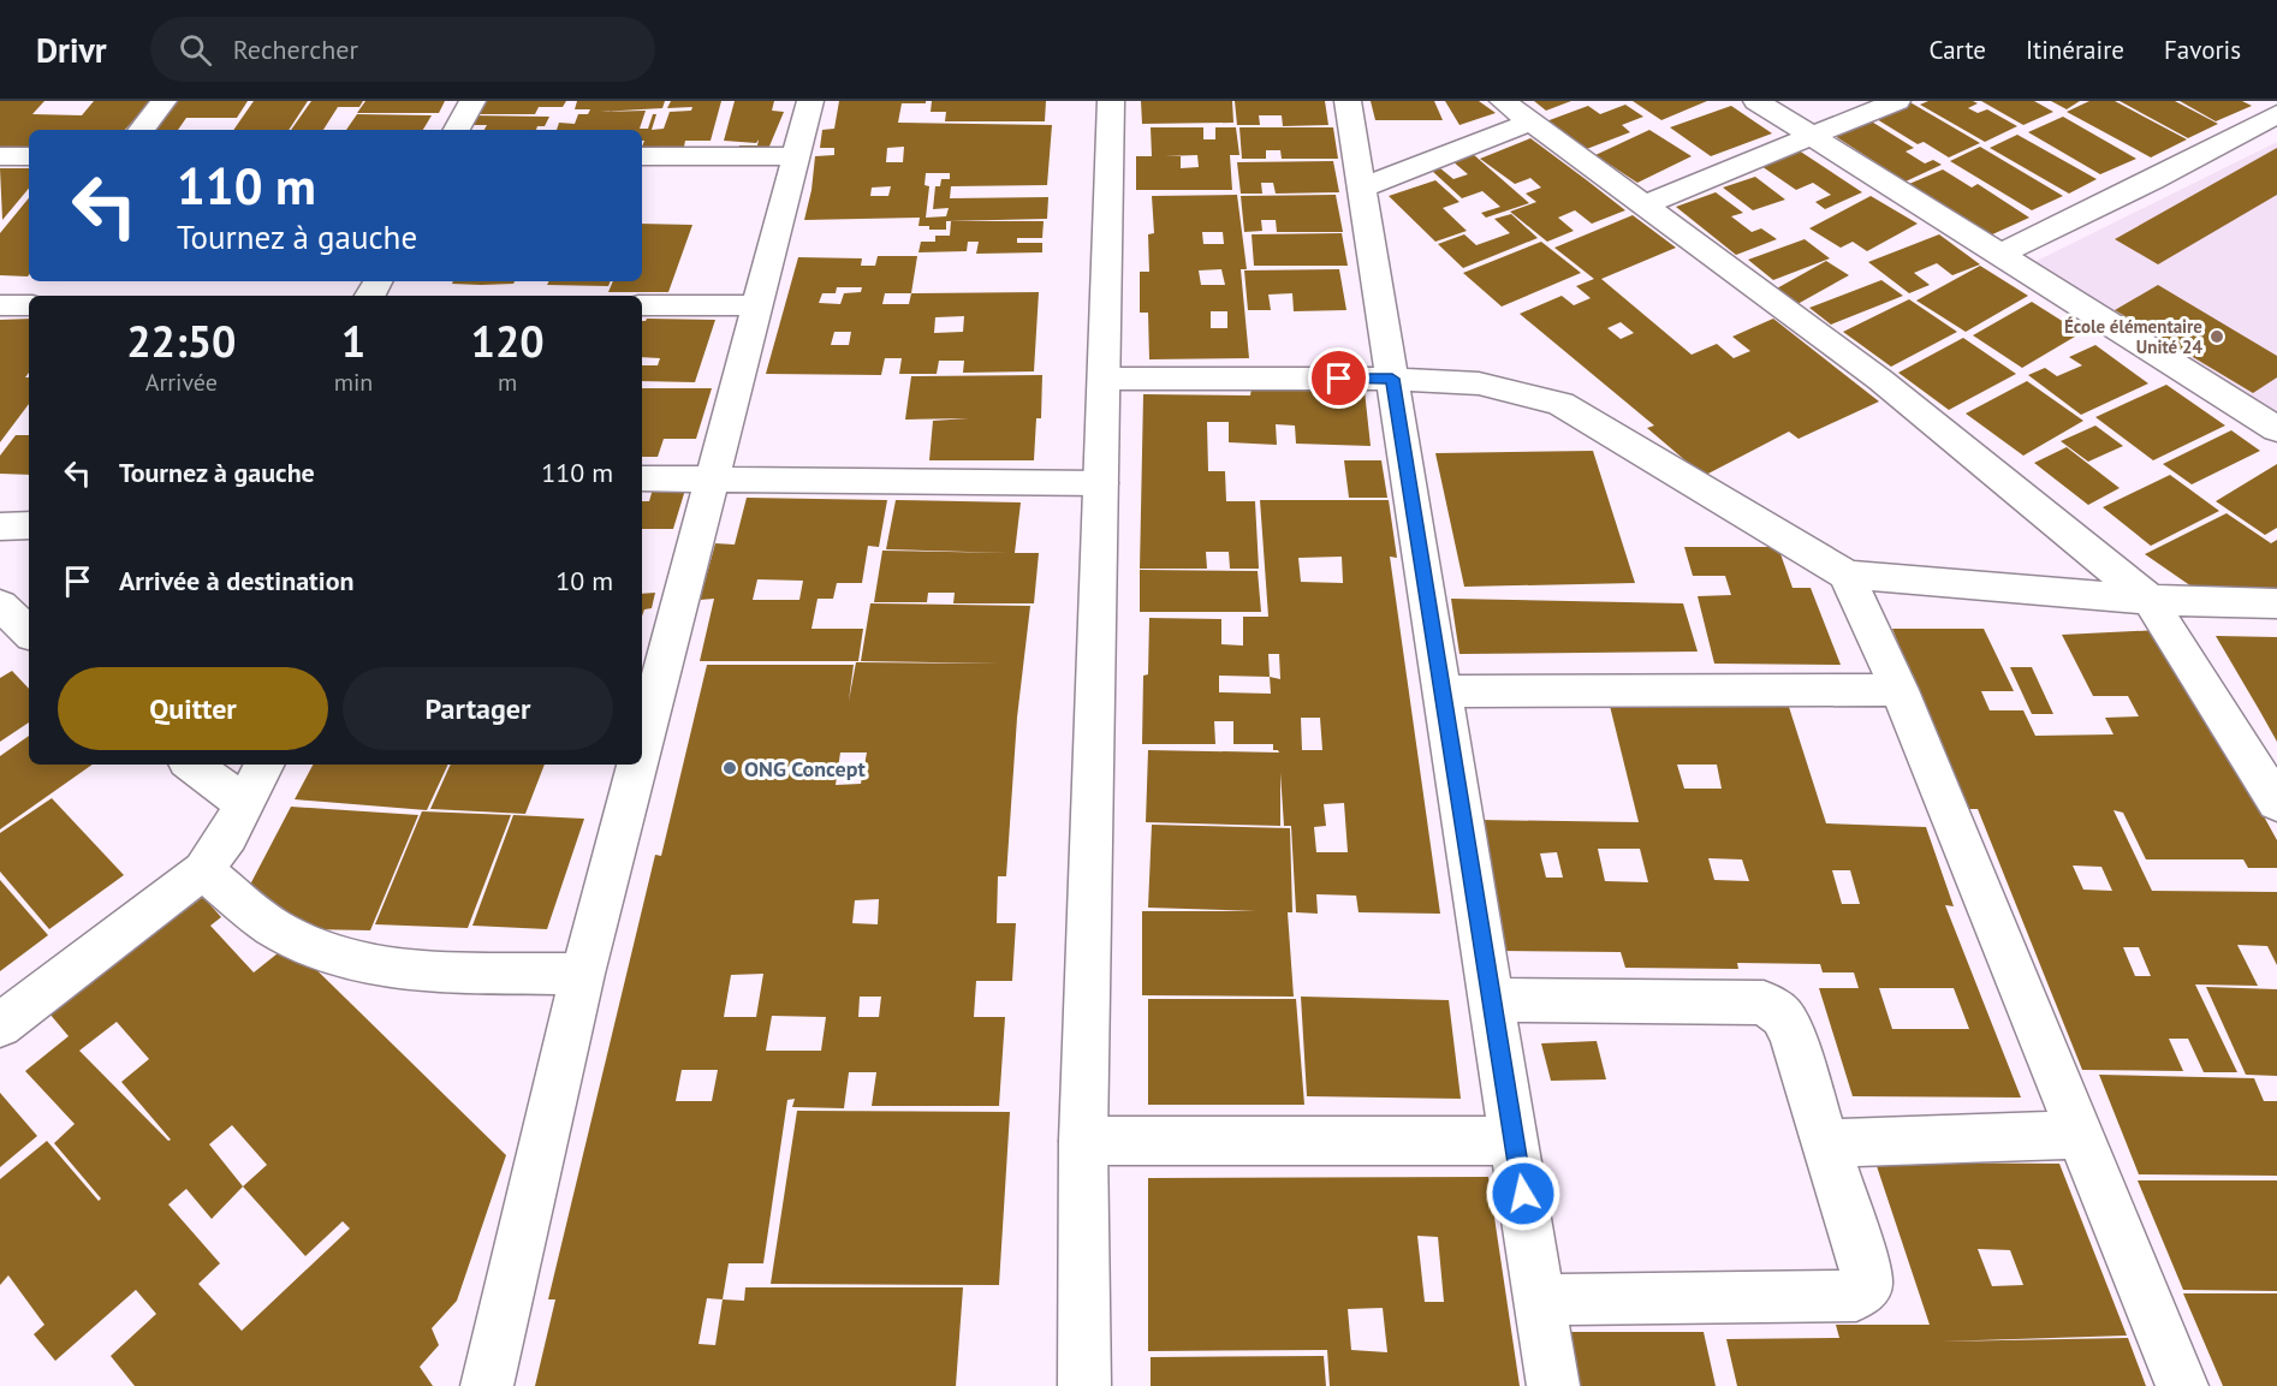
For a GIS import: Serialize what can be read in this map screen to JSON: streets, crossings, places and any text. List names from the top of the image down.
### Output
{
  "places": ["École élémentaire Unité 24", "ONG Concept"],
  "page": {
    "header": "Drivr",
    "search": "Rechercher",
    "nav": ["Carte", "Itinéraire", "Favoris"],
    "turn": ["110 m", "Tournez à gauche"],
    "eta": [
      "22:50",
      "Arrivée",
      "1",
      "min",
      "120",
      "m"
    ],
    "list": [
      {
        "name": "Tournez à gauche",
        "value": "110 m"
      },
      {
        "name": "Arrivée à destination",
        "value": "10 m"
      }
    ],
    "buttons": ["Quitter", "Partager"]
  }
}
